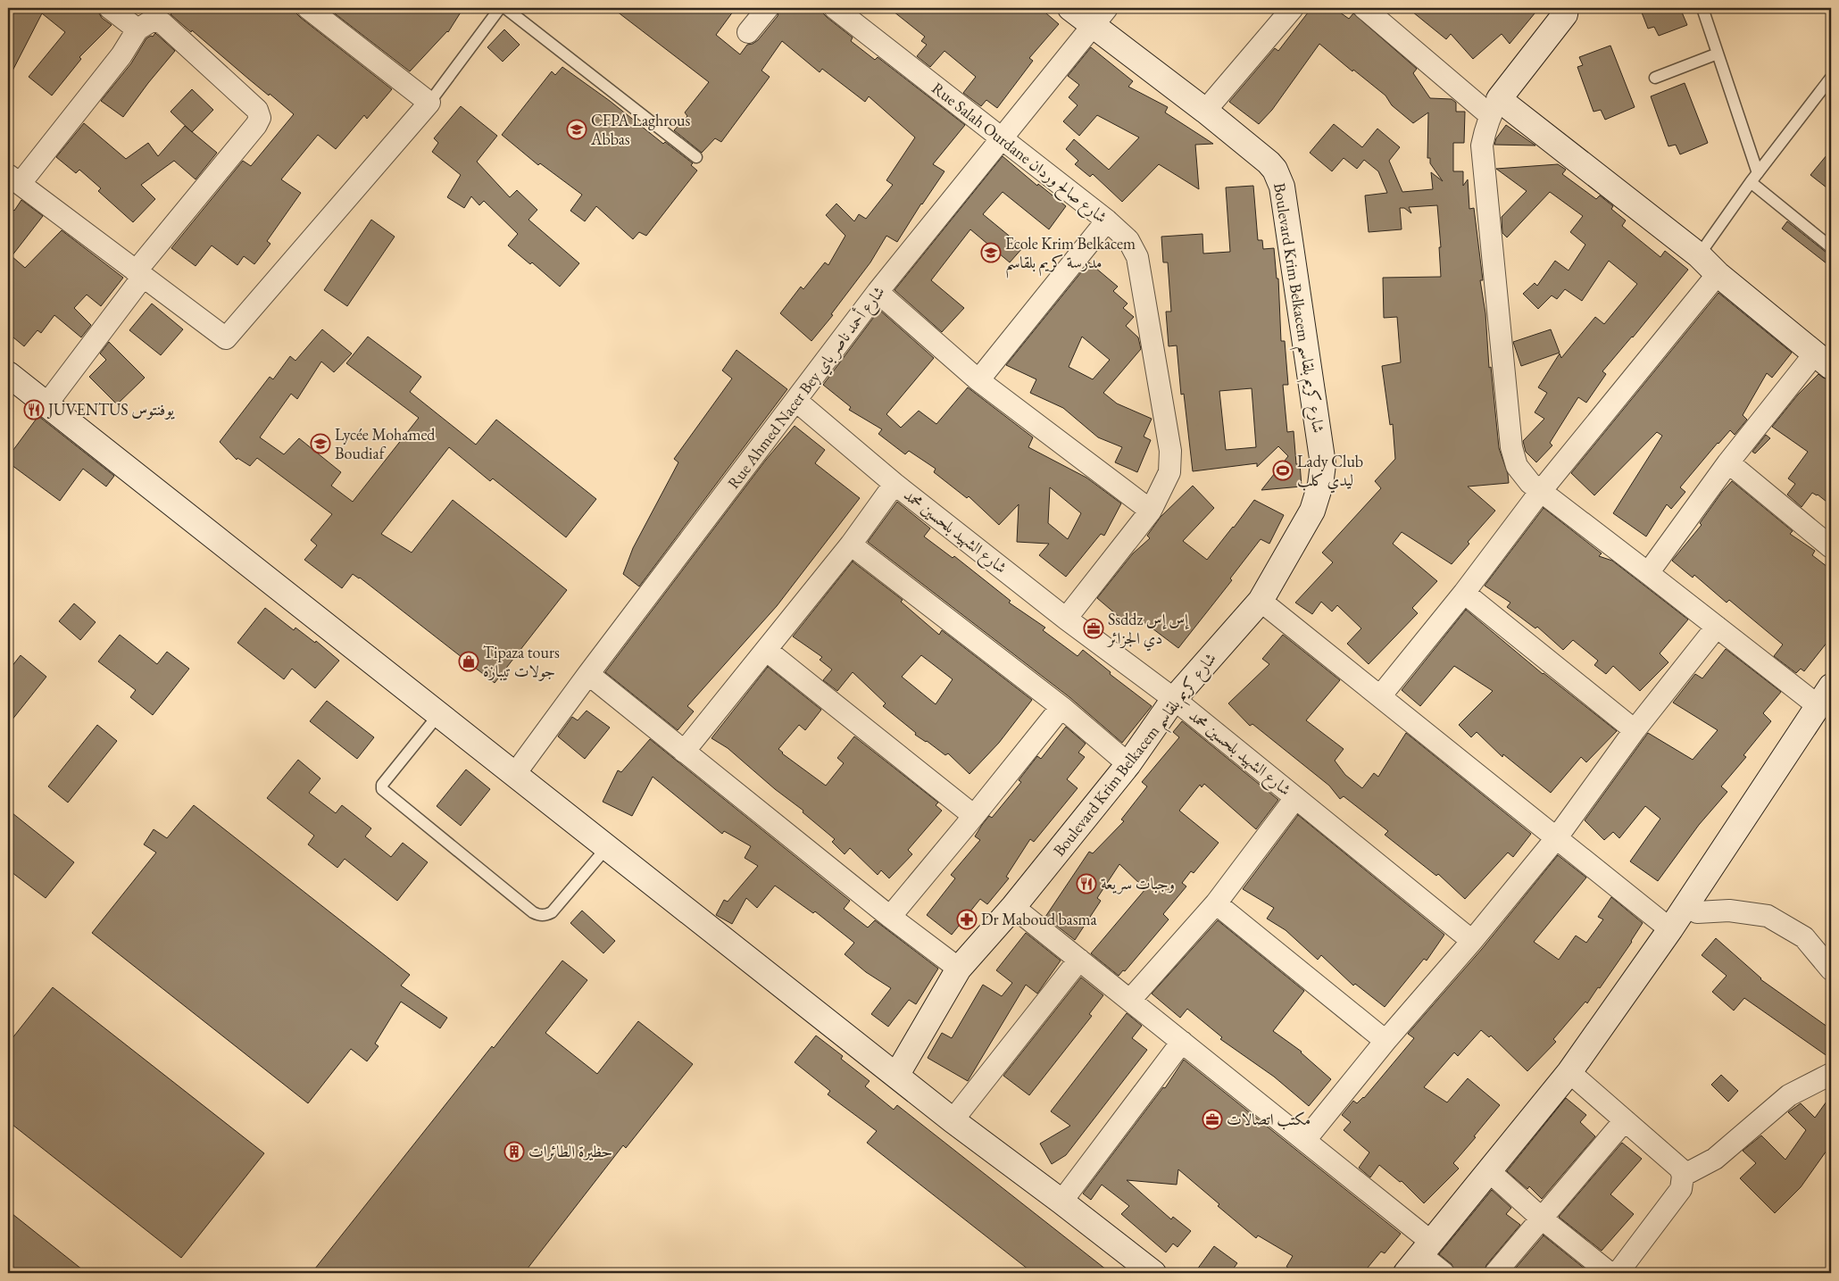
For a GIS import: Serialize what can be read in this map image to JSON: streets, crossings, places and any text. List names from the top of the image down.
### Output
{
  "streets": {
    "street": [
      "Rue Salah Ourdane شارع صالح وردان",
      "Boulevard Krim Belkacem شارع كريم بلقاسم",
      "Rue Ahmed Nacer Bey شارع أحمد ناصر باي",
      "شارع الشهيد بلحسين محمد"
    ]
  },
  "crossings": [
    ["Rue Salah Ourdane شارع صالح وردان", "Rue Ahmed Nacer Bey شارع أحمد ناصر باي"],
    ["Rue Salah Ourdane شارع صالح وردان", "شارع الشهيد بلحسين محمد"],
    ["Boulevard Krim Belkacem شارع كريم بلقاسم", "Rue Ahmed Nacer Bey شارع أحمد ناصر باي"],
    ["Boulevard Krim Belkacem شارع كريم بلقاسم", "شارع الشهيد بلحسين محمد"],
    ["Rue Ahmed Nacer Bey شارع أحمد ناصر باي", "شارع الشهيد بلحسين محمد"]
  ],
  "places": {
    "school or university": ["CFPA Laghrous Abbas", "Ecole Krim Belkacem مدرسة كريم بلقاسم", "Lycée Mohamed Boudiaf"],
    "restaurant": ["JUVENTUS يوفنتوس", "وجبات سريعة"],
    "sports": ["Lady Club ليدي كلب"],
    "office": ["Ssddz إس إس دي الجزائر", "مكتب اتصالات"],
    "shop": ["Tipaza tours جولات تيبازة"],
    "pharmacy": ["Dr Maboud basma"],
    "building": ["حظيرة الطائرات"]
  }
}
